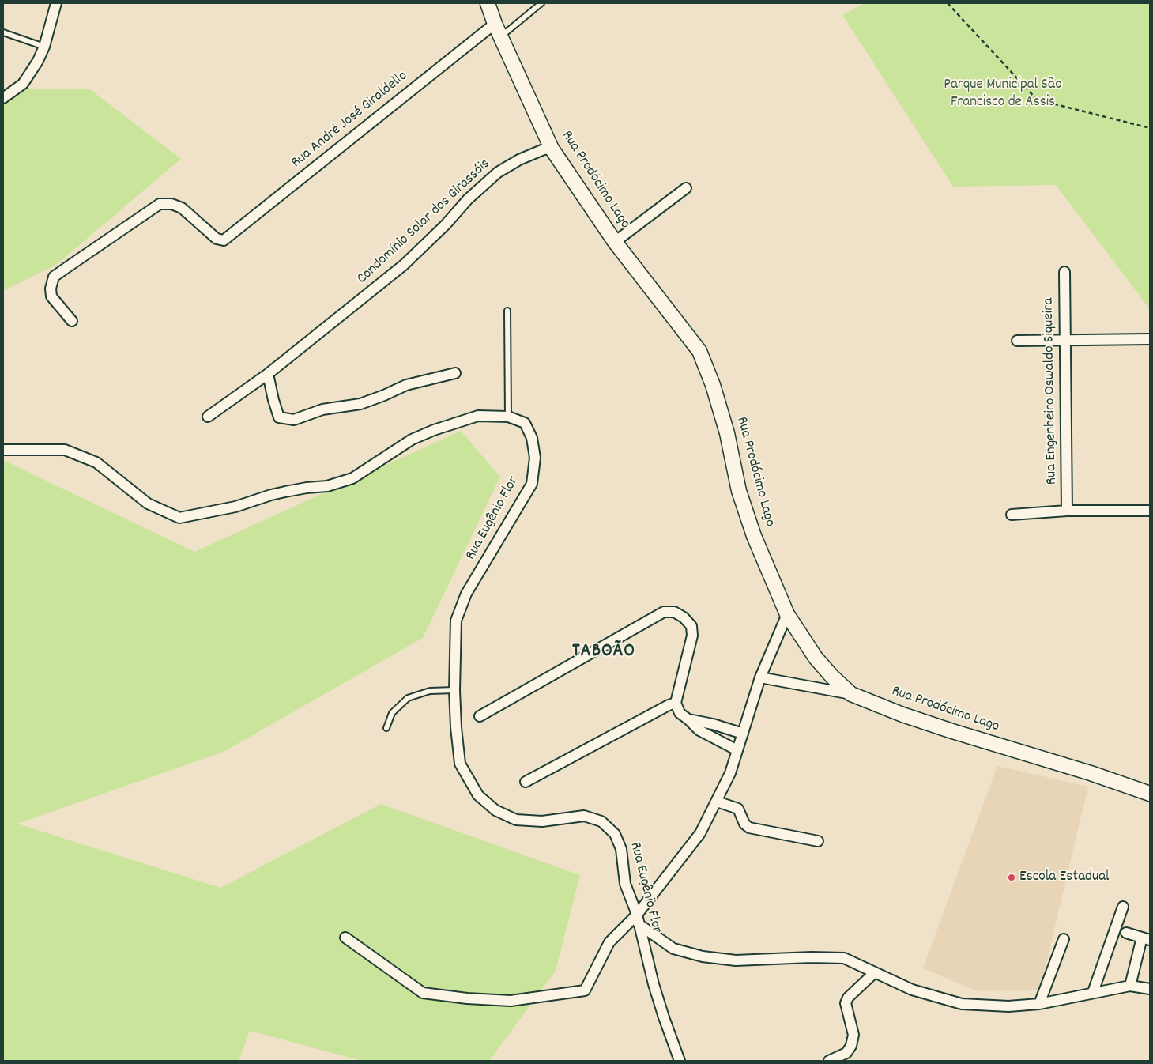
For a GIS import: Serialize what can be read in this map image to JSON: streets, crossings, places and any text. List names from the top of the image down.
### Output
{
  "streets": {
    "main road": ["Rua Prodócimo Lago"],
    "street": [
      "Rua André José Giraldello",
      "Condomínio Solar dos Girassóis",
      "Rua Engenheiro Oswaldo Siqueira",
      "Rua Eugênio Flor"
    ]
  },
  "crossings": [
    ["Rua André José Giraldello", "Rua Prodócimo Lago"],
    ["Rua Prodócimo Lago", "Condomínio Solar dos Girassóis"]
  ],
  "districts": ["TABOÃO"],
  "parks": ["Parque Municipal São Francisco de Assis"],
  "places": ["Escola Estadual"]
}
